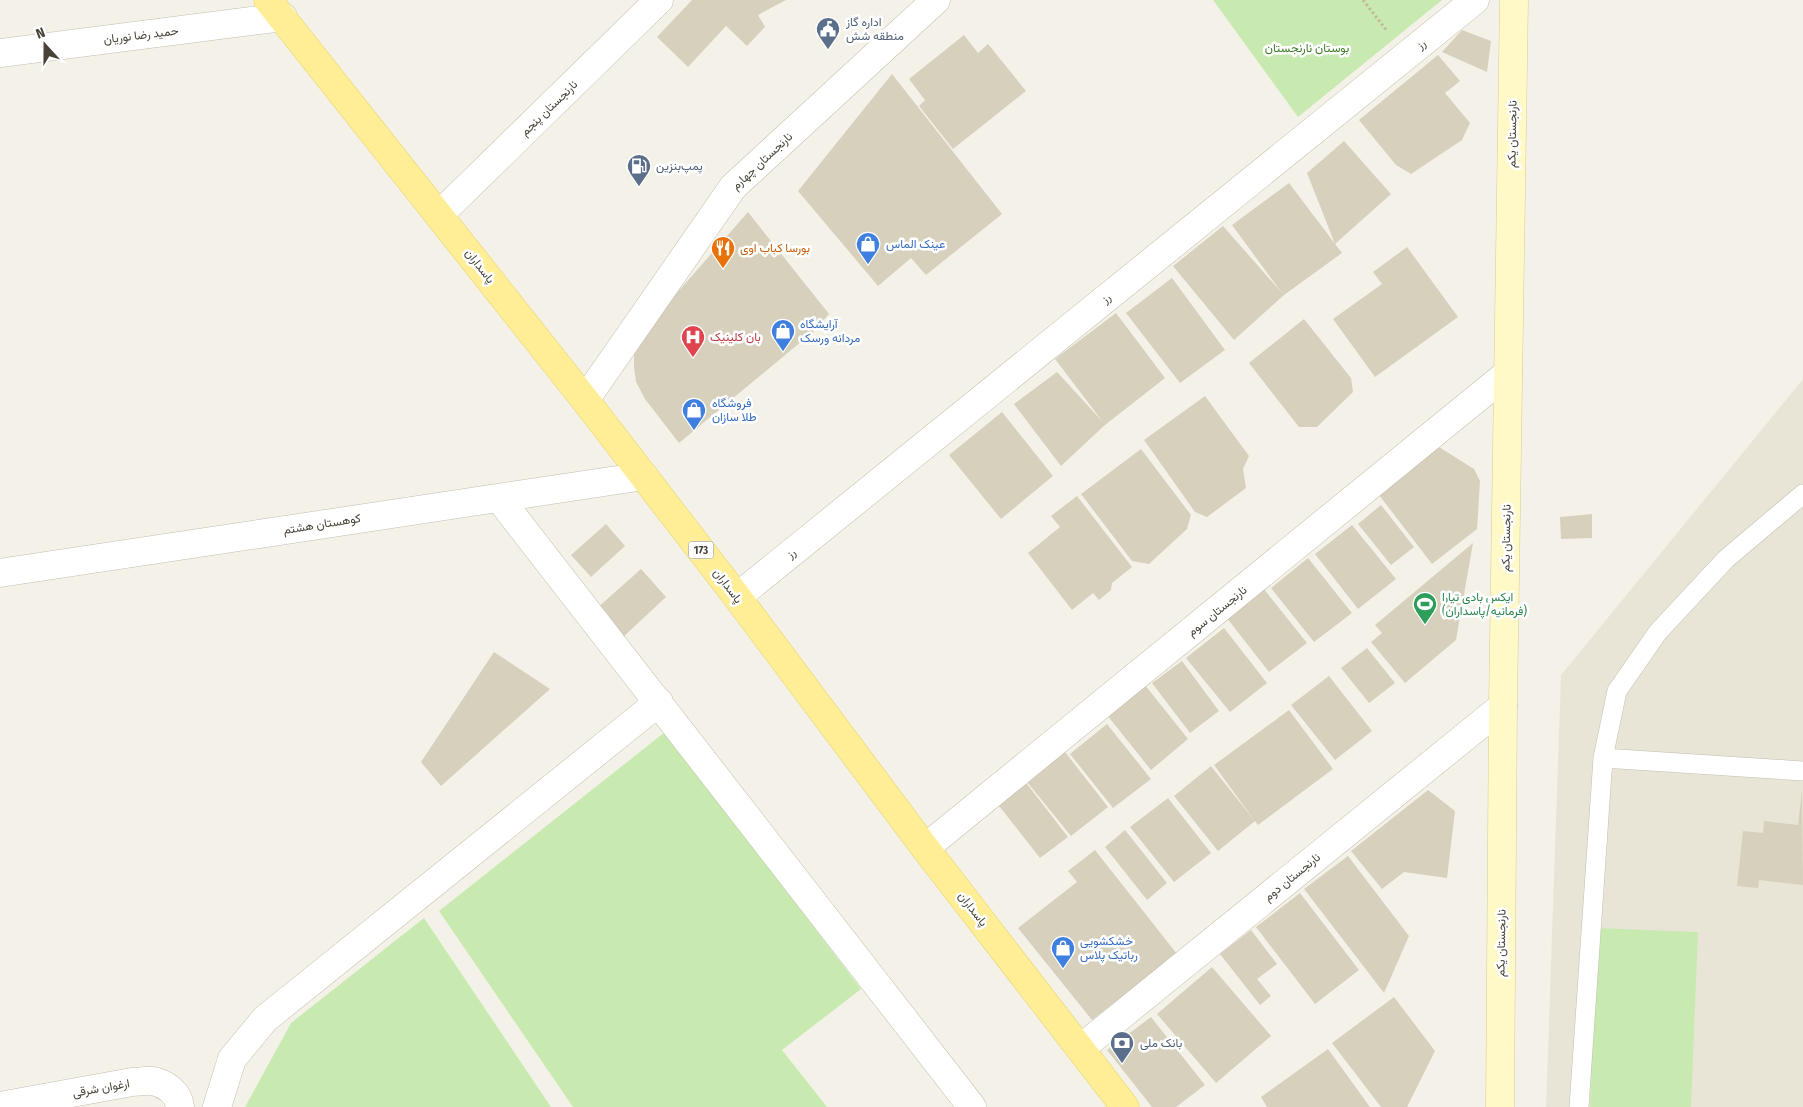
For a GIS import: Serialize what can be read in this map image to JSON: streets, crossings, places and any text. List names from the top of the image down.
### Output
{
  "streets": {
    "main road": ["نارنجستان یکم", "پاسداران", "173"],
    "street": [
      "حمید رضا نوریان",
      "رز",
      "نارنجستان پنجم",
      "نارنجستان چهارم",
      "کوهستان هشتم",
      "نارنجستان سوم",
      "نارنجستان دوم",
      "ارغوان شرقی"
    ]
  },
  "crossings": [
    ["حمید رضا نوریان", "پاسداران"],
    ["رز", "پاسداران"],
    ["نارنجستان پنجم", "پاسداران"],
    ["نارنجستان یکم", "نارنجستان سوم"],
    ["نارنجستان یکم", "نارنجستان دوم"],
    ["نارنجستان چهارم", "پاسداران"],
    ["پاسداران", "کوهستان هشتم"],
    ["پاسداران", "نارنجستان سوم"],
    ["پاسداران", "نارنجستان دوم"]
  ],
  "parks": ["بوستان نارنجستان"],
  "places": {
    "public building": ["اداره گاز منطقه شش"],
    "fuel station": ["پمپ‌بنزین"],
    "shop": [
      "عینک الماس",
      "آرایشگاه مردانه ورسک",
      "فروشگاه طلا سازان",
      "خشکشویی رباتیک پلاس"
    ],
    "restaurant": ["بورسا کباب اوی"],
    "hospital": ["بان کلینیک"],
    "sports": ["ایکس بادی تیارا (فرمانیه/پاسداران)"],
    "bank": ["بانک ملی"]
  },
  "north": "top"
}
